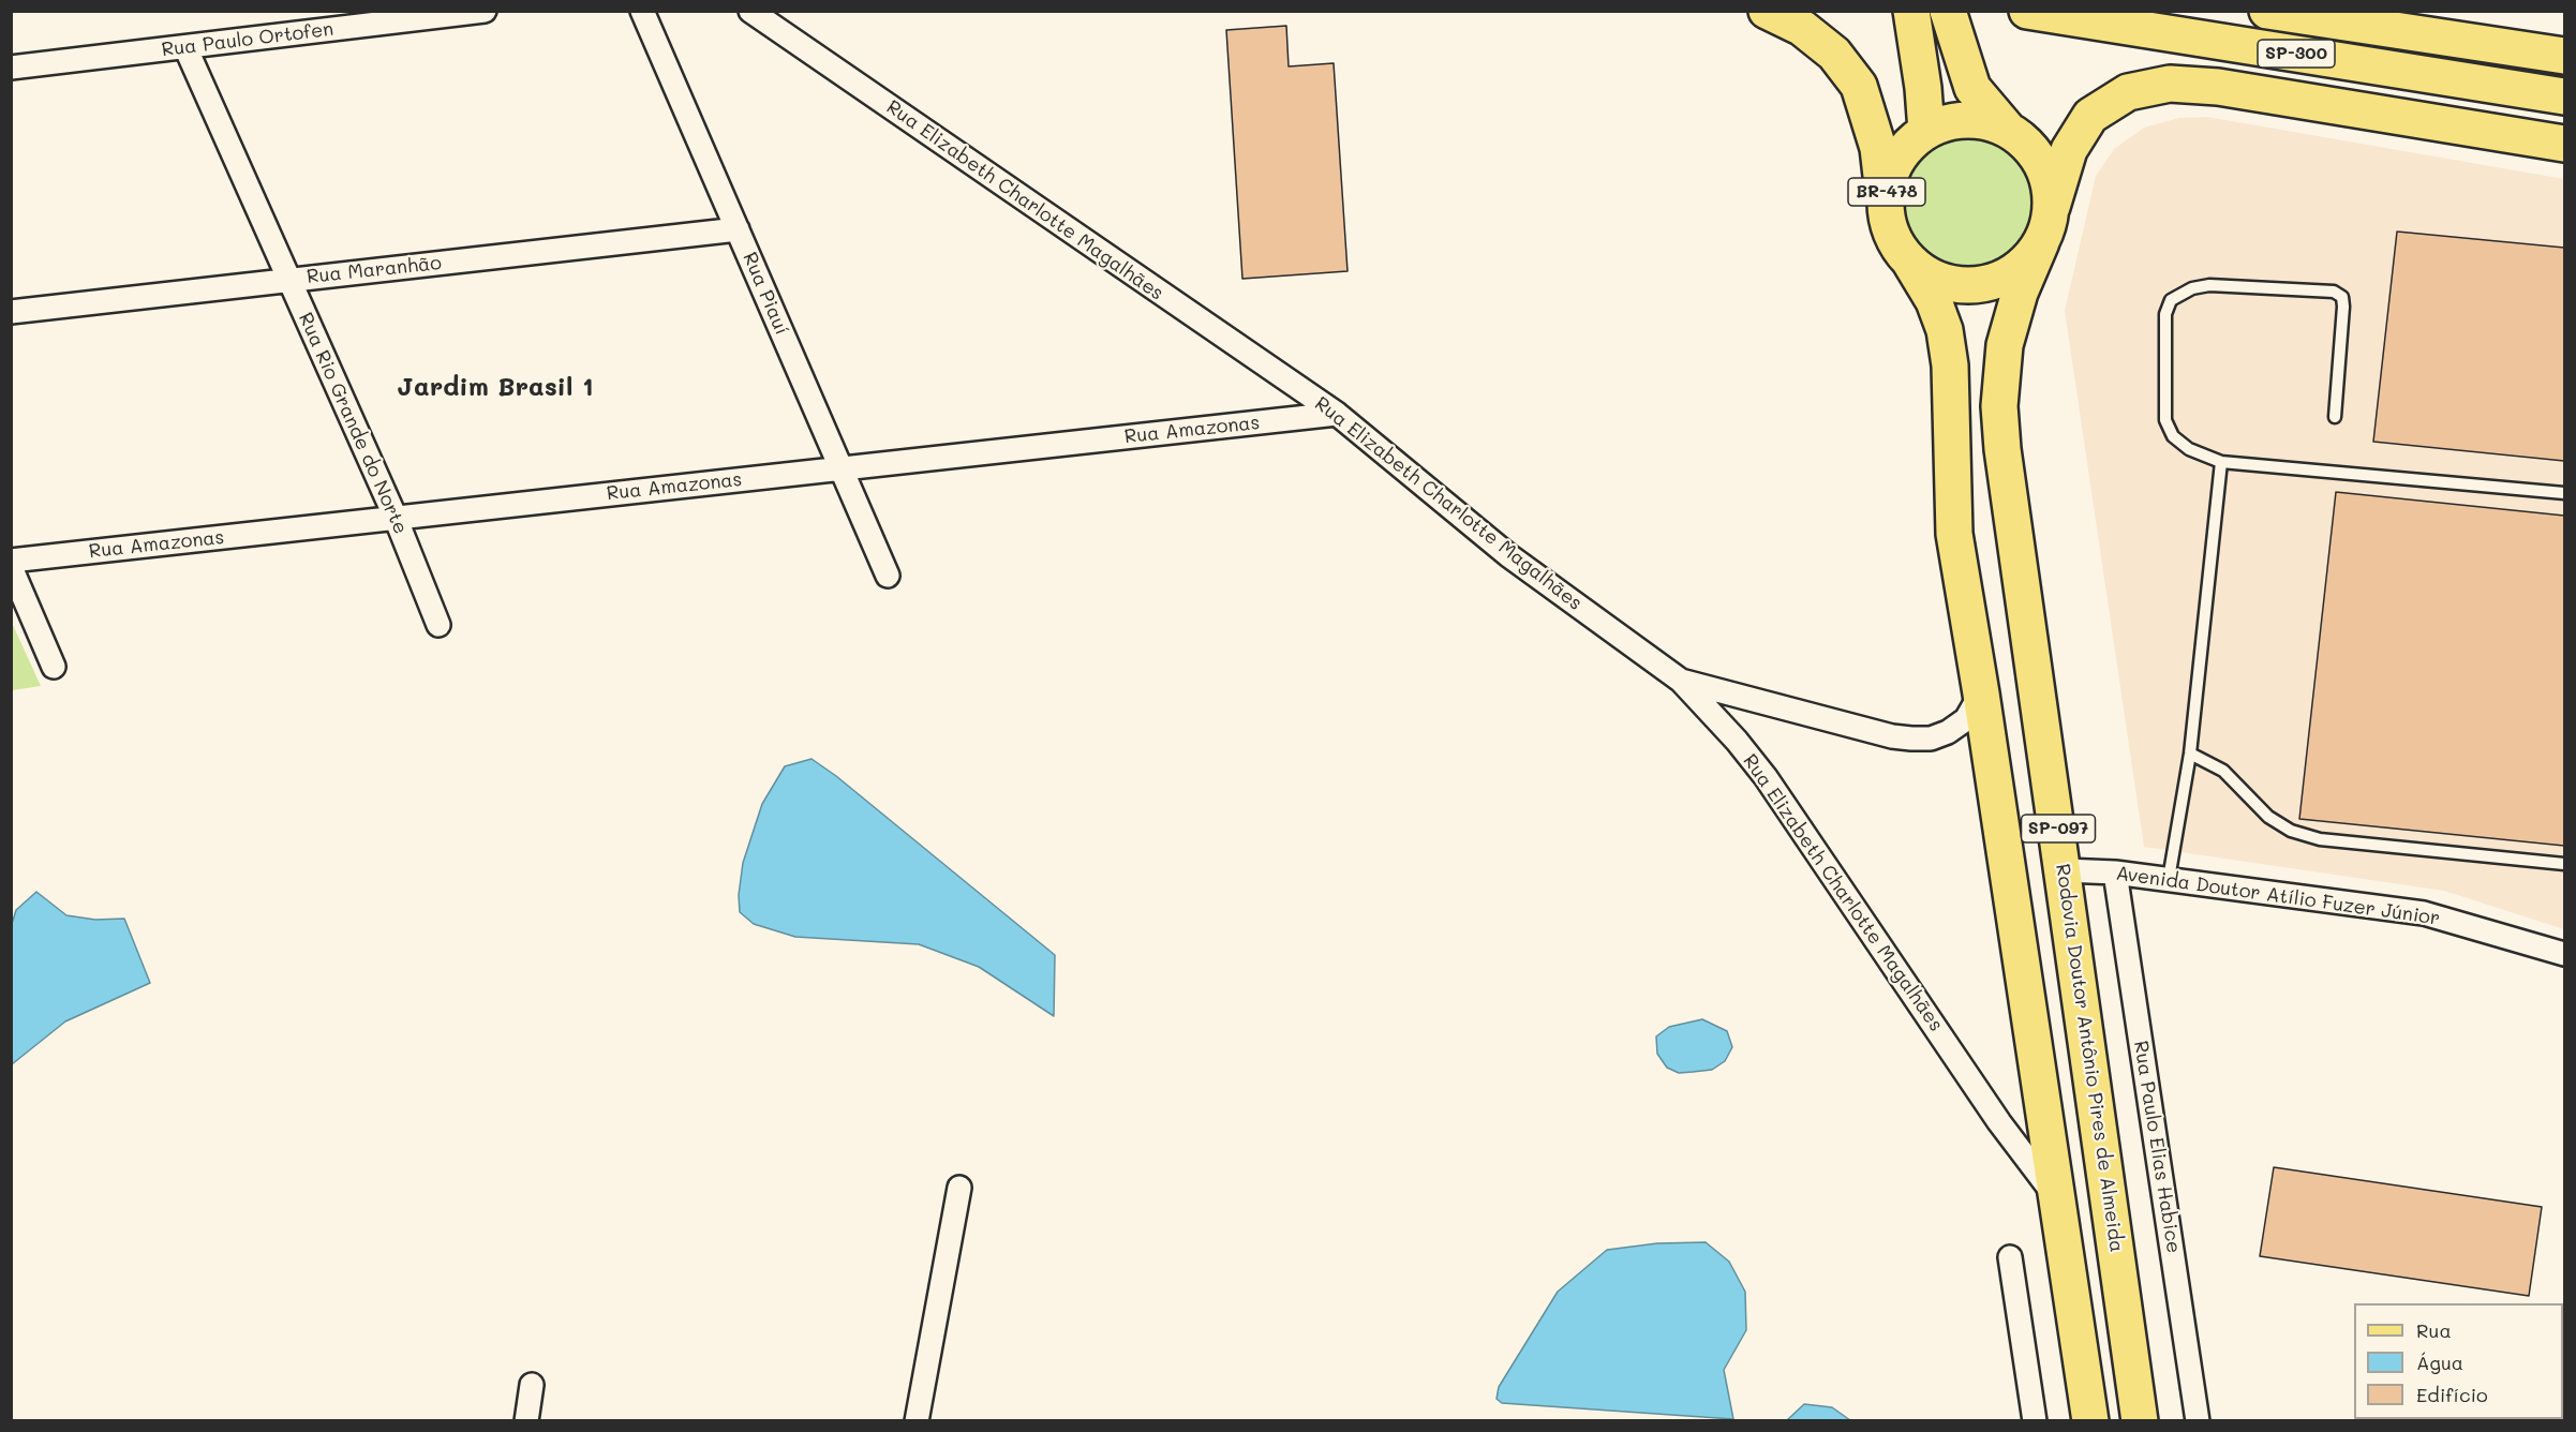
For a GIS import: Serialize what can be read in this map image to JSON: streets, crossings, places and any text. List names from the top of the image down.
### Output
{
  "streets": {
    "main road": [
      "SP-300",
      "BR-478",
      "SP-097",
      "Rodovia Doutor Antônio Pires de Almeida"
    ],
    "street": [
      "Rua Paulo Ortofen",
      "Rua Elizabeth Charlotte Magalhães",
      "Rua Maranhão",
      "Rua Piauí",
      "Rua Rio Grande do Norte",
      "Rua Amazonas",
      "Avenida Doutor Atílio Fuzer Júnior",
      "Rua Paulo Elias Habice"
    ]
  },
  "crossings": [
    ["Rua Paulo Ortofen", "Rua Rio Grande do Norte"],
    ["BR-478", "SP-097"],
    ["BR-478", "Rodovia Doutor Antônio Pires de Almeida"],
    ["Rua Elizabeth Charlotte Magalhães", "Rua Amazonas"],
    ["Rua Elizabeth Charlotte Magalhães", "SP-097"],
    ["Rua Maranhão", "Rua Piauí"],
    ["Rua Maranhão", "Rua Rio Grande do Norte"],
    ["Rua Piauí", "Rua Amazonas"],
    ["Rua Rio Grande do Norte", "Rua Amazonas"],
    ["SP-097", "Rodovia Doutor Antônio Pires de Almeida"],
    ["Avenida Doutor Atílio Fuzer Júnior", "Rodovia Doutor Antônio Pires de Almeida"],
    ["Avenida Doutor Atílio Fuzer Júnior", "Rua Paulo Elias Habice"]
  ],
  "districts": ["Jardim Brasil 1"],
  "legend": ["Rua", "Água", "Edifício"]
}
